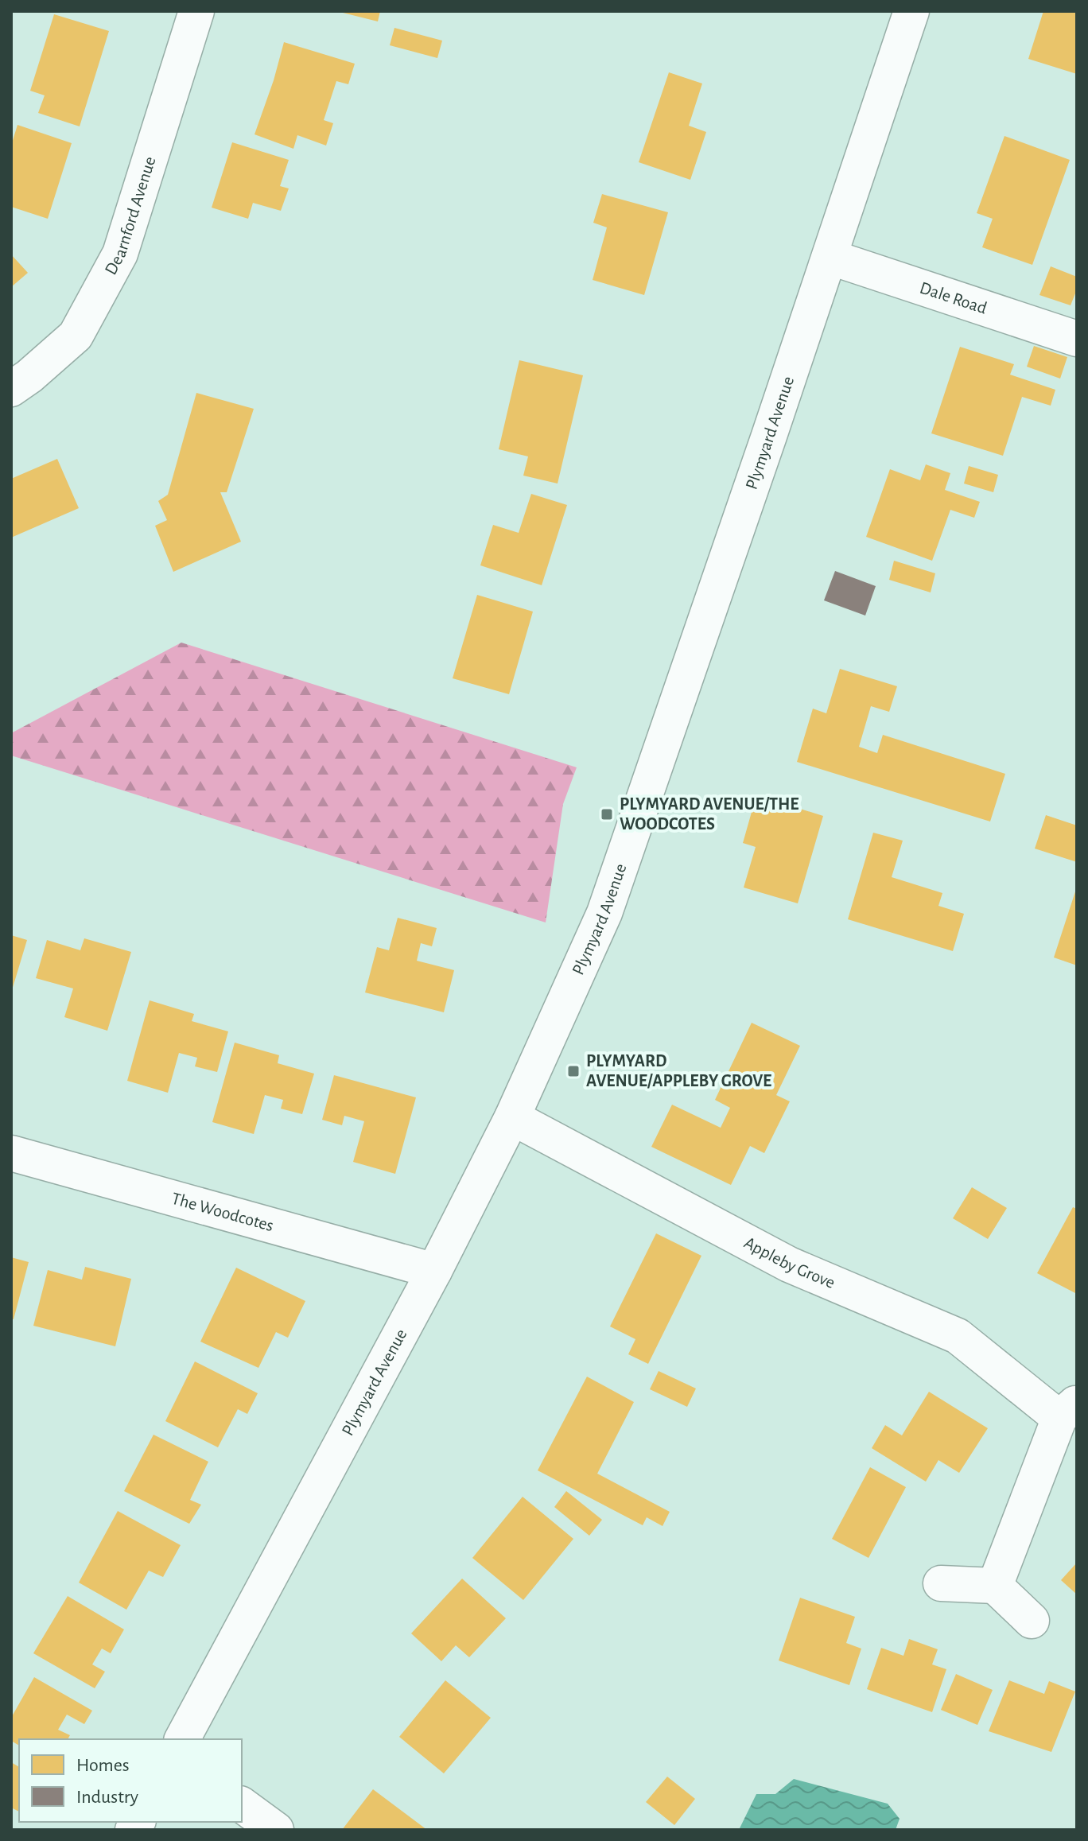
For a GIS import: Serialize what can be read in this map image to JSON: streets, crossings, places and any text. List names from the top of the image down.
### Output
{
  "streets": {
    "street": [
      "Dearnford Avenue",
      "Dale Road",
      "Plymyard Avenue",
      "The Woodcotes",
      "Appleby Grove"
    ]
  },
  "crossings": [
    ["Dale Road", "Plymyard Avenue"],
    ["Plymyard Avenue", "The Woodcotes"],
    ["Plymyard Avenue", "Appleby Grove"]
  ],
  "places": {
    "transit": ["PLYMYARD AVENUE/THE WOODCOTES", "PLYMYARD AVENUE/APPLEBY GROVE"]
  },
  "legend": ["Homes", "Industry"]
}
